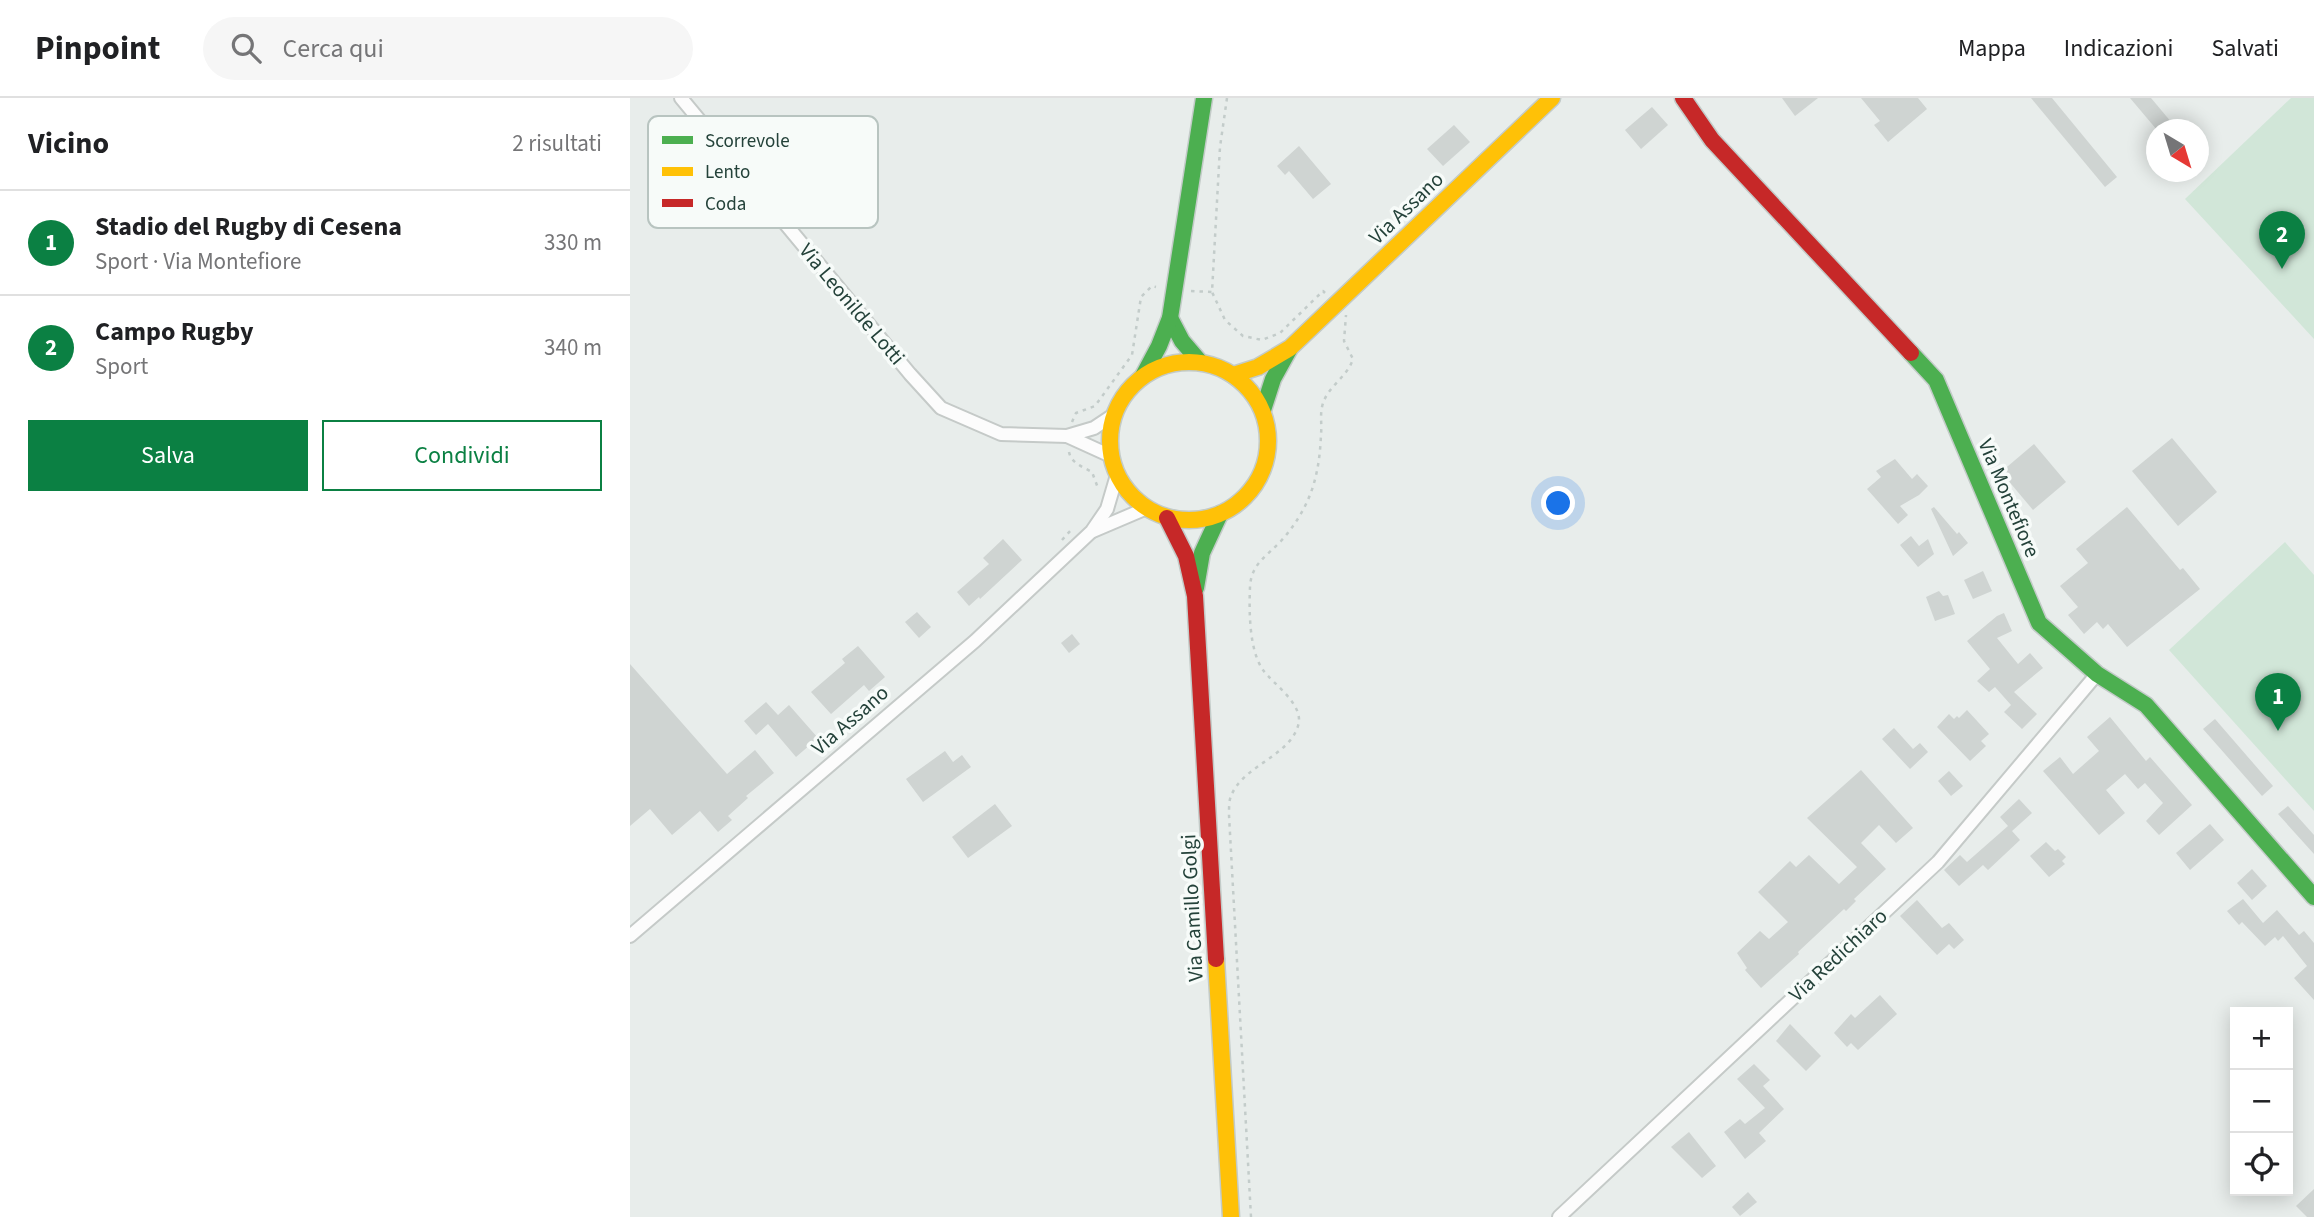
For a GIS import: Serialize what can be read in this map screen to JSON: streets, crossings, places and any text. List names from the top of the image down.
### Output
{
  "streets": {
    "main road": ["Via Assano", "Via Montefiore", "Via Camillo Golgi"],
    "street": ["Via Leonilde Lotti", "Via Redichiaro"]
  },
  "crossings": [
    ["Via Assano", "Via Leonilde Lotti"],
    ["Via Assano", "Via Camillo Golgi"],
    ["Via Leonilde Lotti", "Via Camillo Golgi"],
    ["Via Montefiore", "Via Redichiaro"]
  ],
  "legend": ["Scorrevole", "Lento", "Coda"],
  "north": "bottom right",
  "page": {
    "header": "Pinpoint",
    "search": "Cerca qui",
    "nav": ["Mappa", "Indicazioni", "Salvati"],
    "heading": ["Vicino", "2 risultati"],
    "list": [
      {
        "mark": "1",
        "name": "Stadio del Rugby di Cesena",
        "note": "Sport · Via Montefiore",
        "value": "330 m"
      },
      {
        "mark": "2",
        "name": "Campo Rugby",
        "note": "Sport",
        "value": "340 m"
      }
    ],
    "pins": ["2", "1"],
    "buttons": ["Salva", "Condividi"],
    "map_buttons": ["+", "−"]
  }
}
